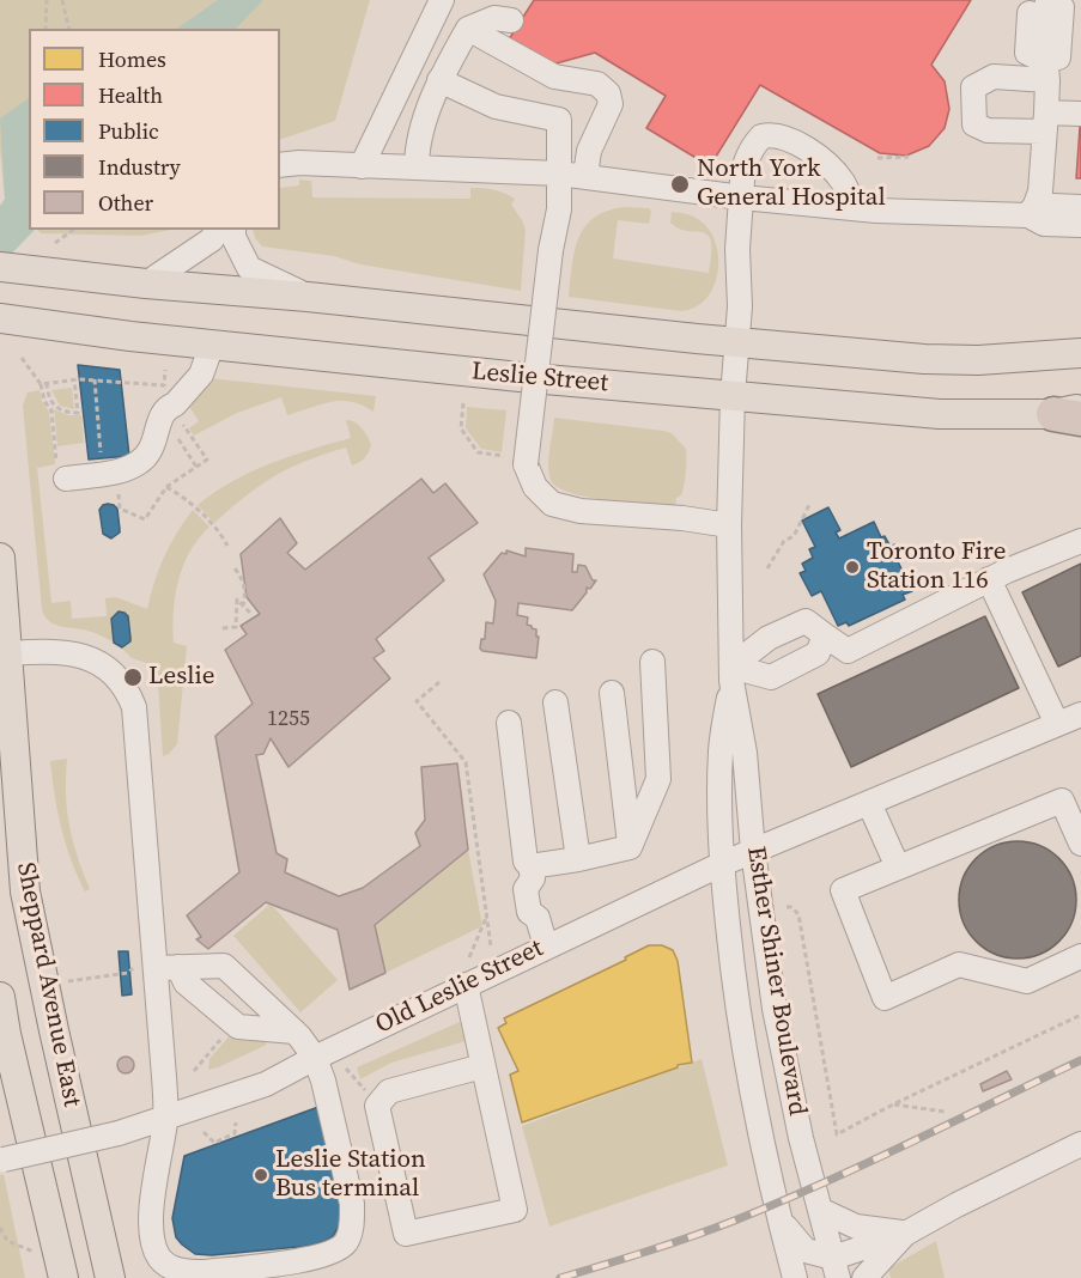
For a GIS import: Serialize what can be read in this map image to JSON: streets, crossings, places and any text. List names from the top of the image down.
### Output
{
  "streets": {
    "main road": ["Leslie Street", "Sheppard Avenue East"],
    "street": ["Esther Shiner Boulevard", "Old Leslie Street"]
  },
  "crossings": [
    ["Leslie Street", "Esther Shiner Boulevard"],
    ["Esther Shiner Boulevard", "Old Leslie Street"]
  ],
  "places": [
    "North York General Hospital",
    "Toronto Fire Station 116",
    "Leslie",
    "Leslie Station Bus terminal"
  ],
  "house_numbers": ["1255"],
  "legend": [
    "Homes",
    "Health",
    "Public",
    "Industry",
    "Other"
  ]
}
